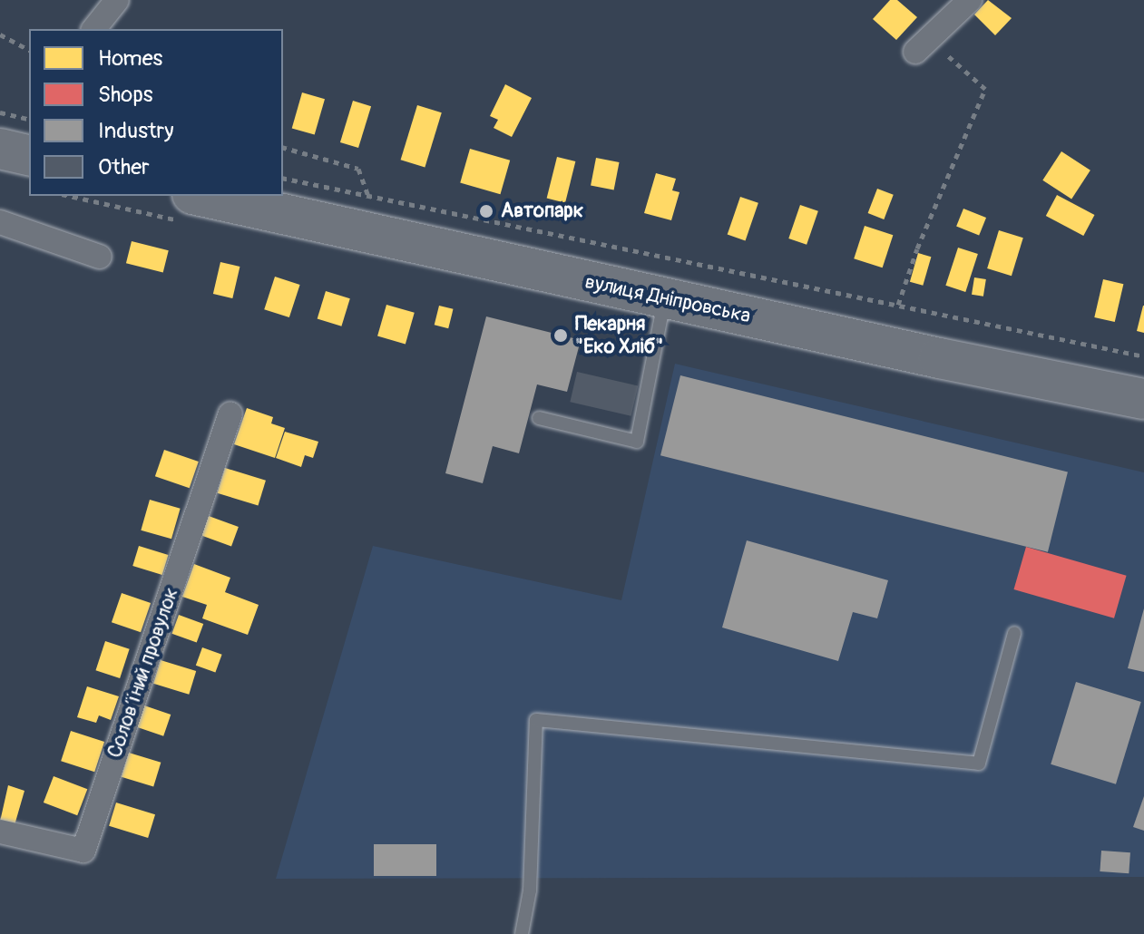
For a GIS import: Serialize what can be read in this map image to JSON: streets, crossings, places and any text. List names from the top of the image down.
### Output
{
  "streets": {
    "highway": ["вулиця Дніпровська"],
    "street": ["Соловʼїний провулок"]
  },
  "places": ["Автопарк", "Пекарня \"Еко Хліб\""],
  "legend": [
    "Homes",
    "Shops",
    "Industry",
    "Other"
  ]
}
